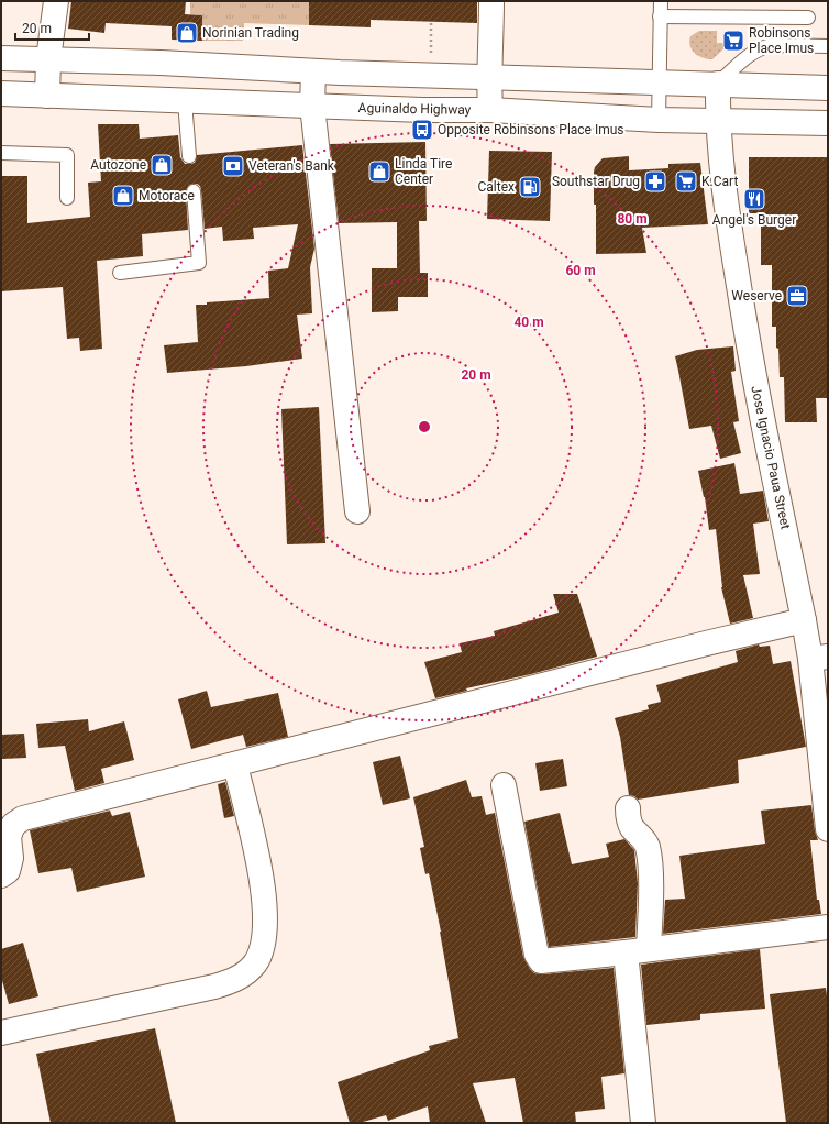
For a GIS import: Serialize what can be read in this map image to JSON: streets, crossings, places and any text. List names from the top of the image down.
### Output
{
  "streets": {
    "main road": ["Aguinaldo Highway", "Jose Ignacio Paua Street"]
  },
  "crossings": [
    ["Aguinaldo Highway", "Jose Ignacio Paua Street"]
  ],
  "places": {
    "shop": [
      "Norinian Trading",
      "Autozone",
      "Linda Tire Center",
      "Motorace"
    ],
    "supermarket": ["Robinsons Place Imus", "K.Cart"],
    "bus stop": ["Opposite Robinsons Place Imus"],
    "bank": ["Veteran's Bank"],
    "pharmacy": ["Southstar Drug"],
    "fuel station": ["Caltex"],
    "restaurant": ["Angel's Burger"],
    "office": ["Weserve"]
  },
  "scale_bar": "20 m",
  "rings": [
    "80 m",
    "60 m",
    "40 m",
    "20 m"
  ]
}
